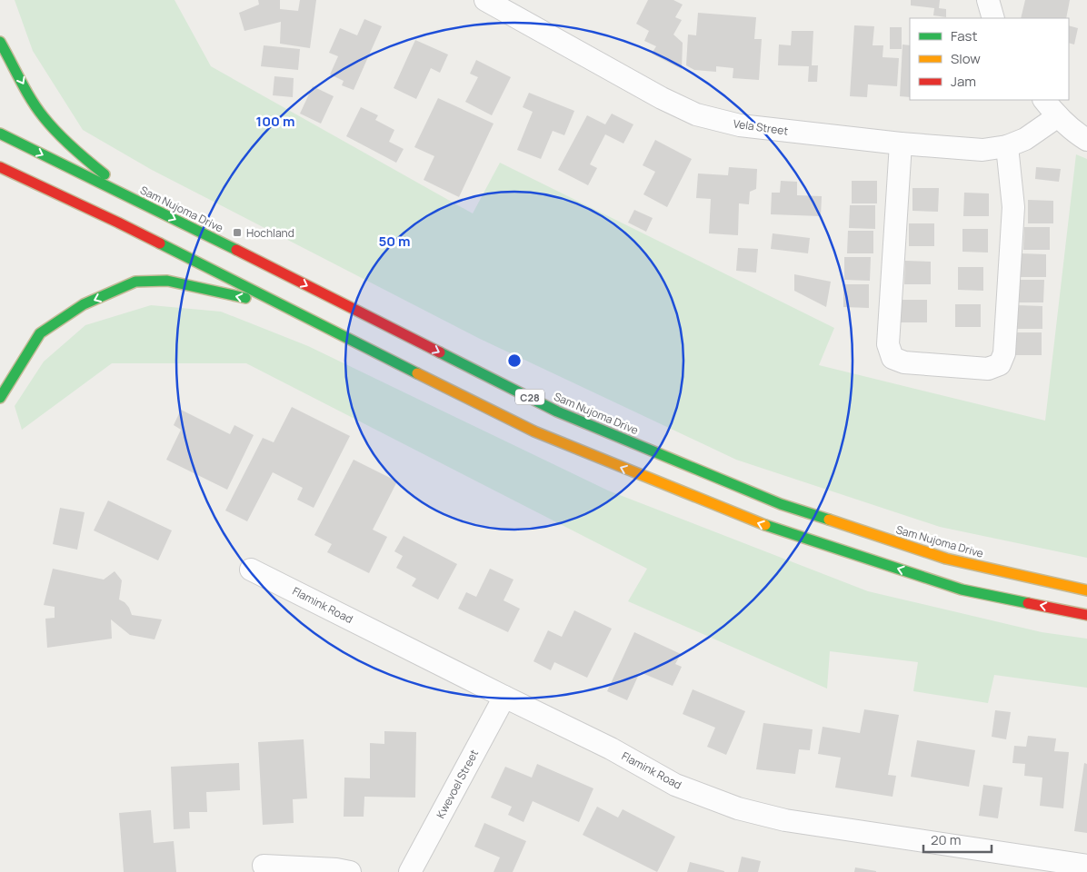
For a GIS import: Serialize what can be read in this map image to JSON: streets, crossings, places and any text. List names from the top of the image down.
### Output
{
  "streets": {
    "highway": ["Sam Nujoma Drive", "C28"],
    "street": ["Vela Street", "Flamink Road", "Kwevoel Street"]
  },
  "crossings": [
    ["Flamink Road", "Kwevoel Street"]
  ],
  "places": {
    "transit": ["Hochland"]
  },
  "legend": ["Fast", "Slow", "Jam"],
  "scale_bar": "20 m",
  "rings": ["100 m", "50 m"]
}
